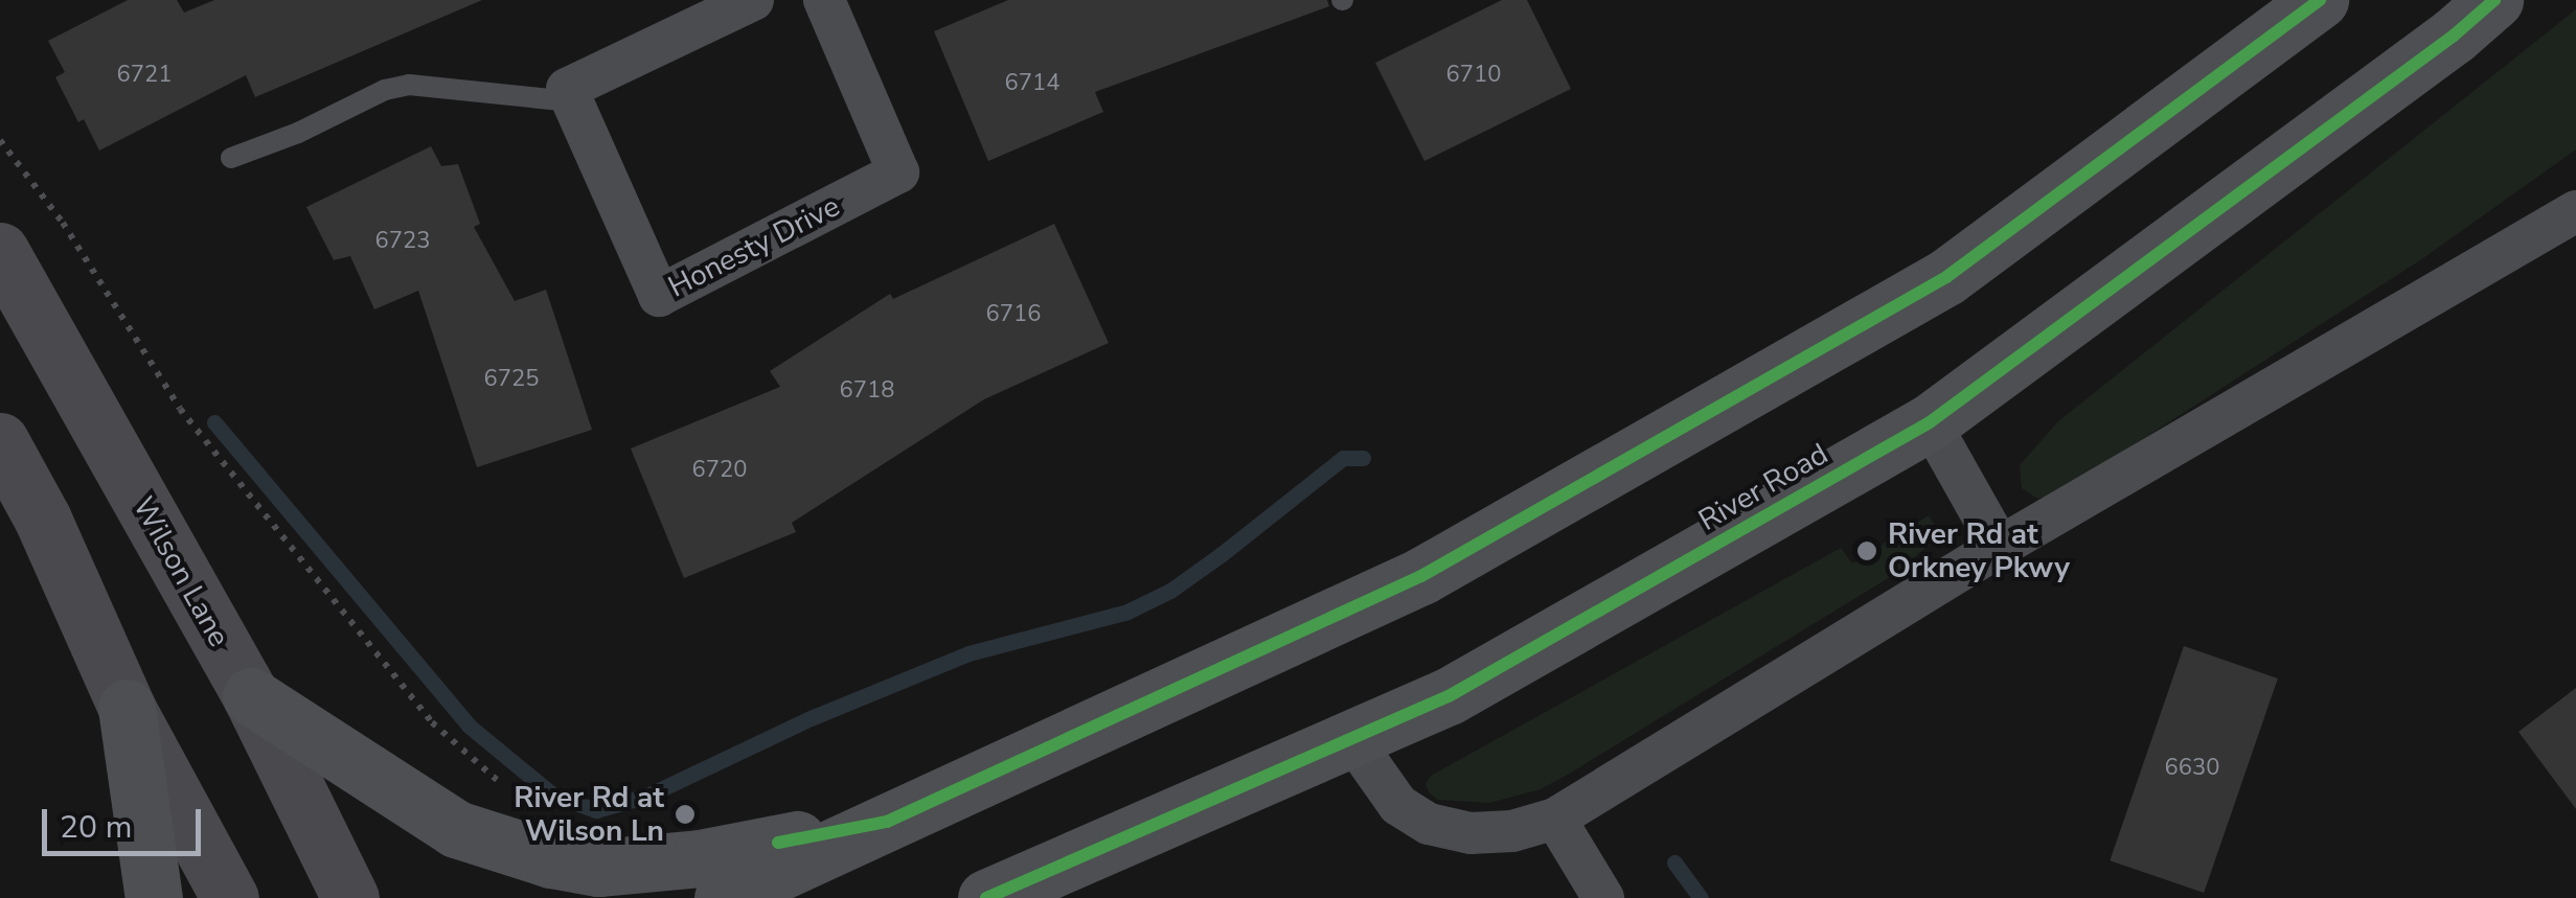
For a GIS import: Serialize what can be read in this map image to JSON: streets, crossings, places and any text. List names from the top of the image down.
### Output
{
  "streets": {
    "main road": ["River Road", "Wilson Lane"],
    "street": ["Honesty Drive"]
  },
  "places": ["River Rd at Orkney Pkwy", "River Rd at Wilson Ln"],
  "house_numbers": [
    "6721",
    "6710",
    "6714",
    "6723",
    "6716",
    "6725",
    "6718",
    "6720",
    "6630"
  ],
  "scale_bar": "20 m"
}
